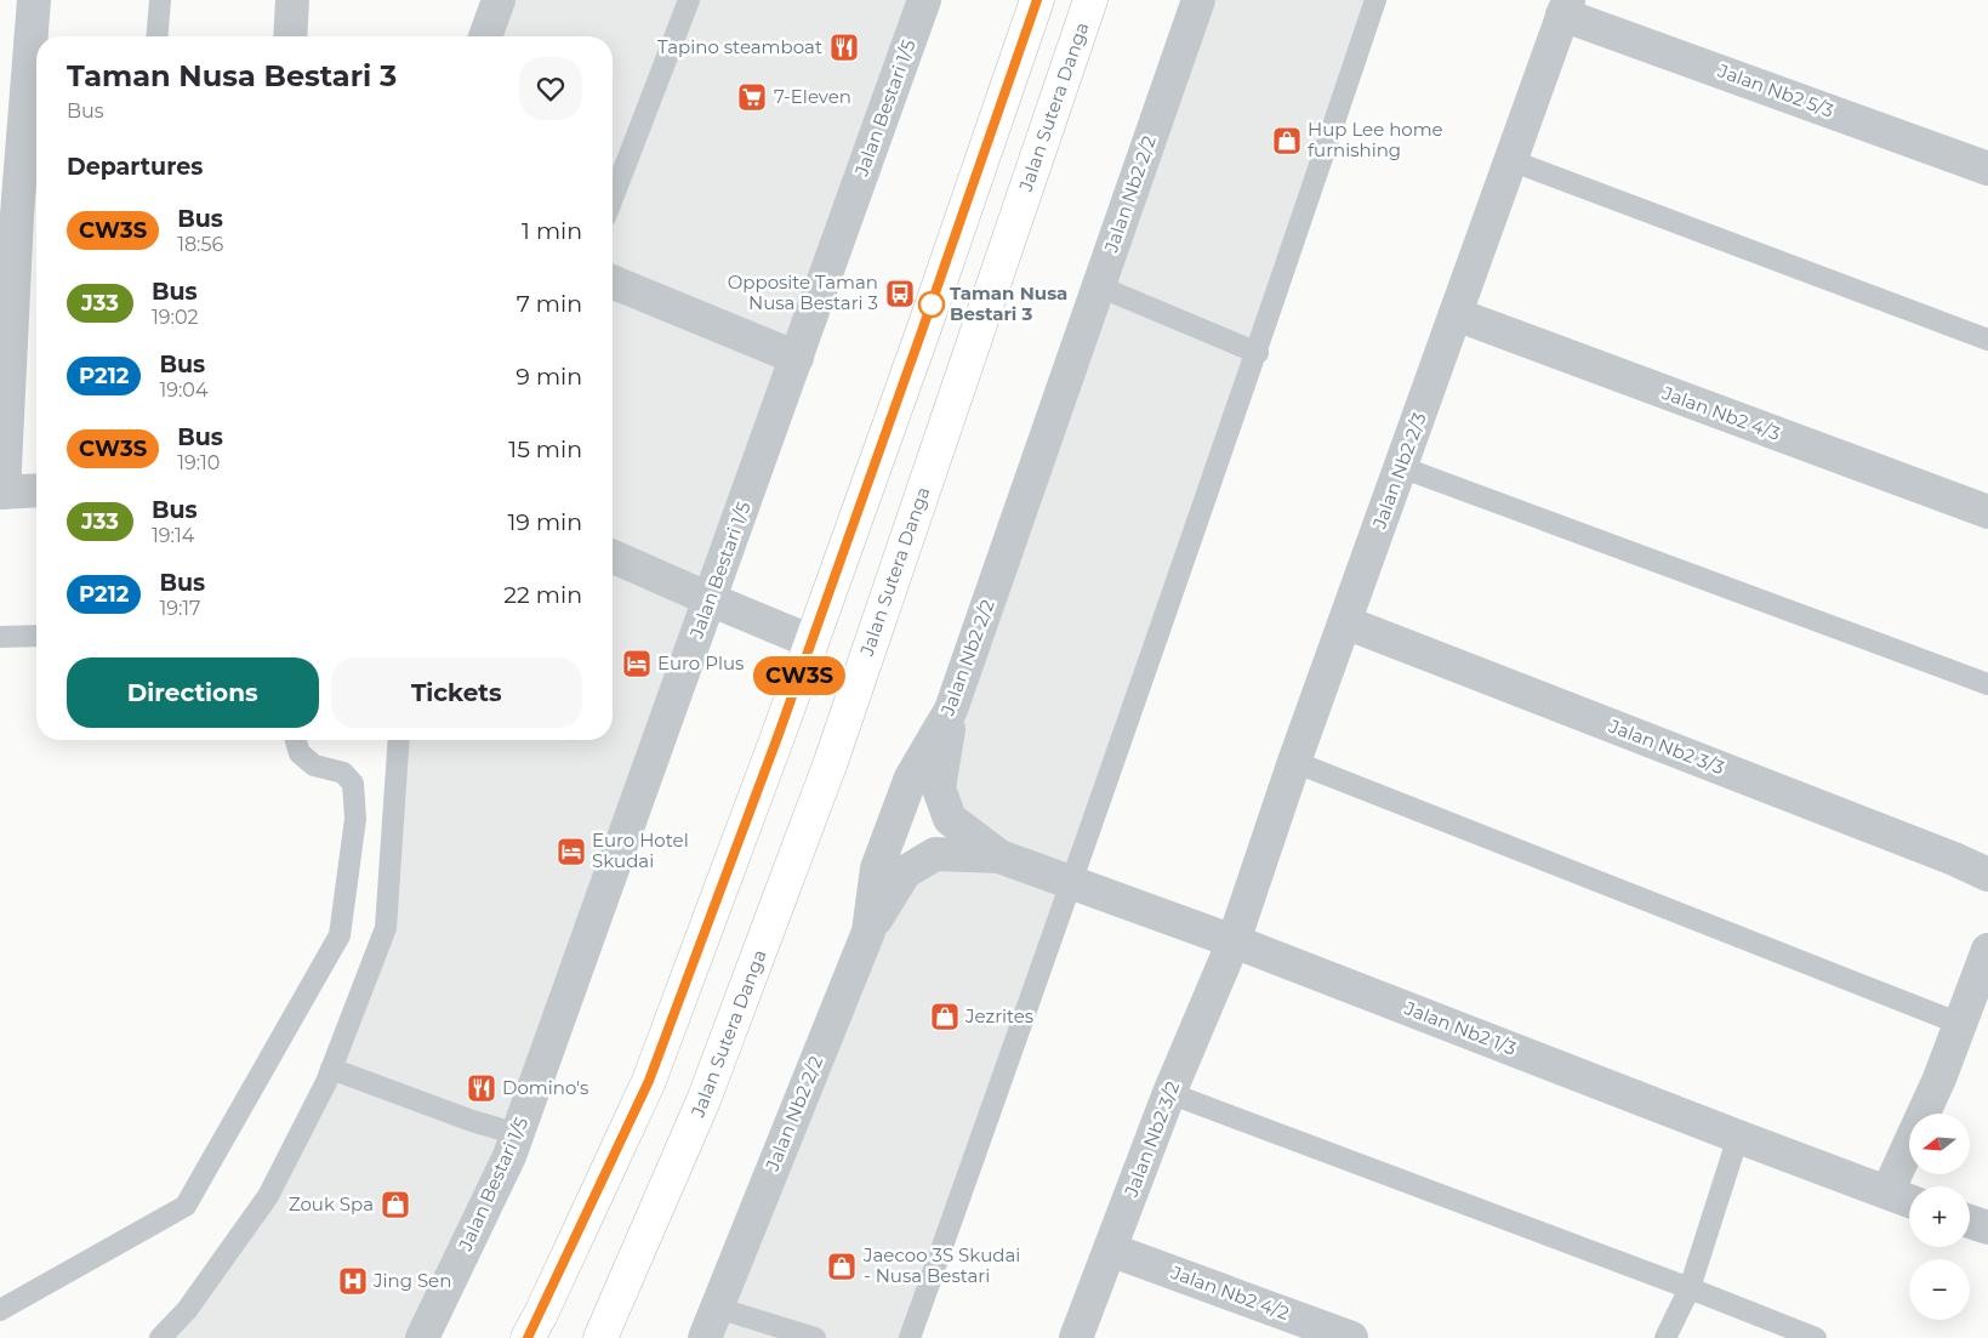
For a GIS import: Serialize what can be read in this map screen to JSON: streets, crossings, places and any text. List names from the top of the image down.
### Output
{
  "streets": {
    "main road": ["Jalan Sutera Danga"],
    "street": [
      "Jalan Nb2 5/3",
      "Jalan Bestari 1/5",
      "Jalan Nb2 2/2",
      "Jalan Nb2 4/3",
      "Jalan Nb2 2/3",
      "Jalan Nb2 3/3",
      "Jalan Nb2 1/3",
      "Jalan Nb2 3/2",
      "Jalan Nb2 4/2"
    ]
  },
  "crossings": [
    ["Jalan Nb2 5/3", "Jalan Nb2 2/3"],
    ["Jalan Nb2 2/2", "Jalan Nb2 1/3"],
    ["Jalan Nb2 4/3", "Jalan Nb2 2/3"],
    ["Jalan Nb2 2/3", "Jalan Nb2 3/3"],
    ["Jalan Nb2 2/3", "Jalan Nb2 1/3"],
    ["Jalan Nb2 2/3", "Jalan Nb2 3/2"],
    ["Jalan Nb2 1/3", "Jalan Nb2 3/2"],
    ["Jalan Nb2 3/2", "Jalan Nb2 4/2"]
  ],
  "places": {
    "restaurant": ["Tapino steamboat", "Domino's"],
    "supermarket": ["7-Eleven"],
    "shop": [
      "Hup Lee home furnishing",
      "Jezrites",
      "Zouk Spa",
      "Jaecoo 3S Skudai - Nusa Bestari"
    ],
    "bus stop": ["Opposite Taman Nusa Bestari 3"],
    "other": ["Taman Nusa Bestari 3"],
    "hotel": ["Euro Plus", "Euro Hotel Skudai"],
    "hospital": ["Jing Sen"]
  },
  "lines": ["bus line CW3S"],
  "north": "left",
  "page": {
    "on_map": "CW3S",
    "heading": [
      ["Taman Nusa Bestari 3", "Bus"],
      "Departures"
    ],
    "list": [
      {
        "mark": "CW3S",
        "name": "Bus",
        "note": "18:56",
        "value": "1 min"
      },
      {
        "mark": "J33",
        "name": "Bus",
        "note": "19:02",
        "value": "7 min"
      },
      {
        "mark": "P212",
        "name": "Bus",
        "note": "19:04",
        "value": "9 min"
      },
      {
        "mark": "CW3S",
        "name": "Bus",
        "note": "19:10",
        "value": "15 min"
      },
      {
        "mark": "J33",
        "name": "Bus",
        "note": "19:14",
        "value": "19 min"
      },
      {
        "mark": "P212",
        "name": "Bus",
        "note": "19:17",
        "value": "22 min"
      }
    ],
    "buttons": ["Directions", "Tickets"],
    "map_buttons": ["+", "−"]
  }
}
